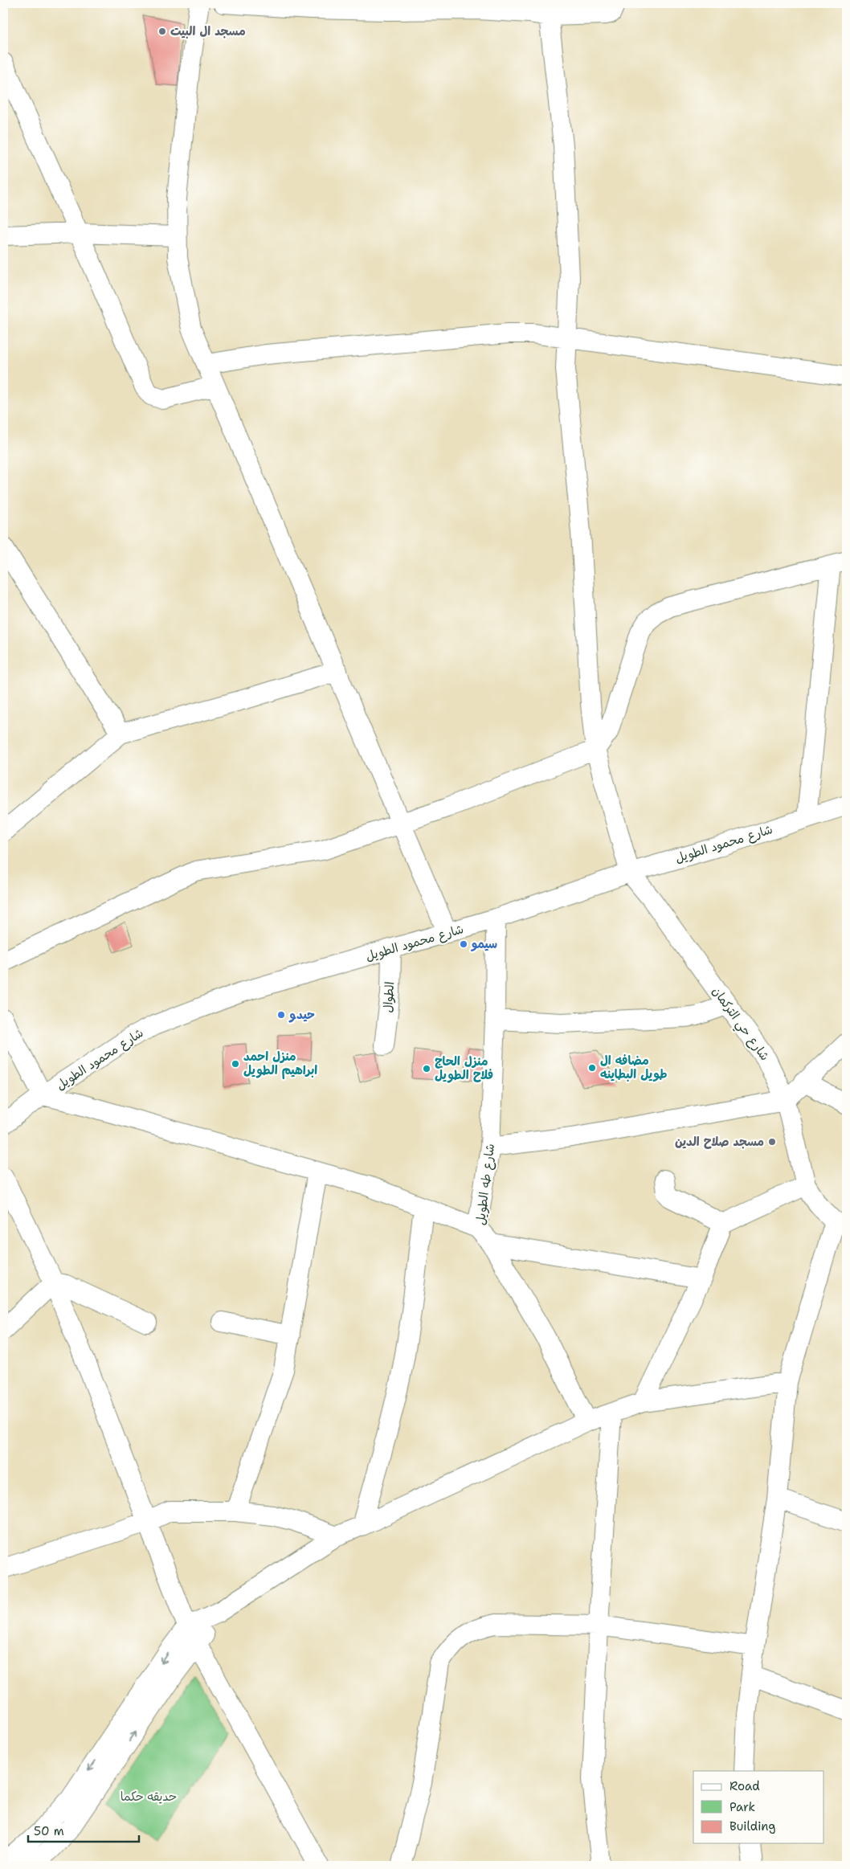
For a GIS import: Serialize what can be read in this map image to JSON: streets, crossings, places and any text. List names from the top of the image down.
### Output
{
  "streets": {
    "street": [
      "شارع محمود الطويل",
      "الطوال",
      "شارع حي التركمان",
      "شارع طه الطويل"
    ]
  },
  "crossings": [
    ["شارع محمود الطويل", "الطوال"],
    ["شارع محمود الطويل", "شارع حي التركمان"],
    ["شارع محمود الطويل", "شارع طه الطويل"]
  ],
  "parks": ["حديقه حكما"],
  "places": [
    "مسجد ال البيت",
    "سيمو",
    "حيدو",
    "منزل احمد ابراهيم الطويل",
    "مضافه ال طويل البطاينه",
    "منزل الحاج فلاح الطويل",
    "مسجد صلاح الدين"
  ],
  "legend": ["Road", "Park", "Building"],
  "scale_bar": "50 m"
}
